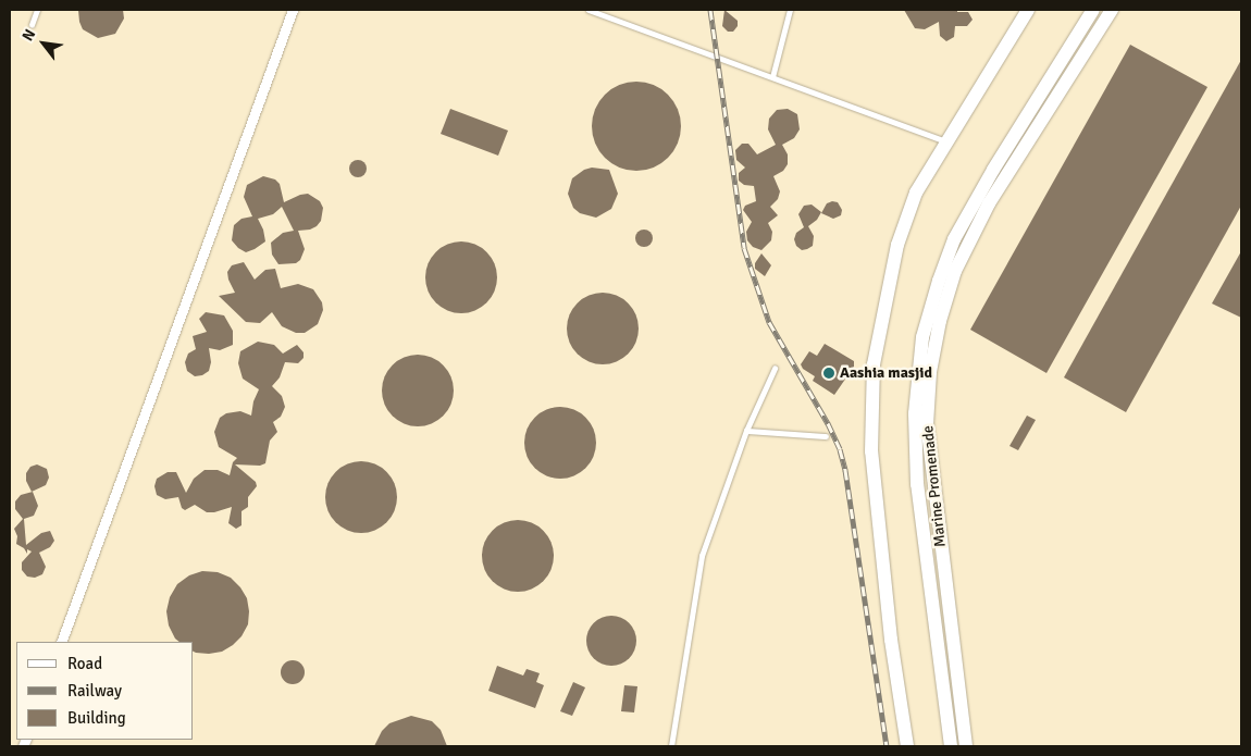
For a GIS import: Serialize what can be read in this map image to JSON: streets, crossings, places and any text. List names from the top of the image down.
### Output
{
  "streets": {
    "main road": ["Marine Promenade"]
  },
  "places": ["Aashia masjid"],
  "legend": ["Road", "Railway", "Building"],
  "north": "top left"
}
